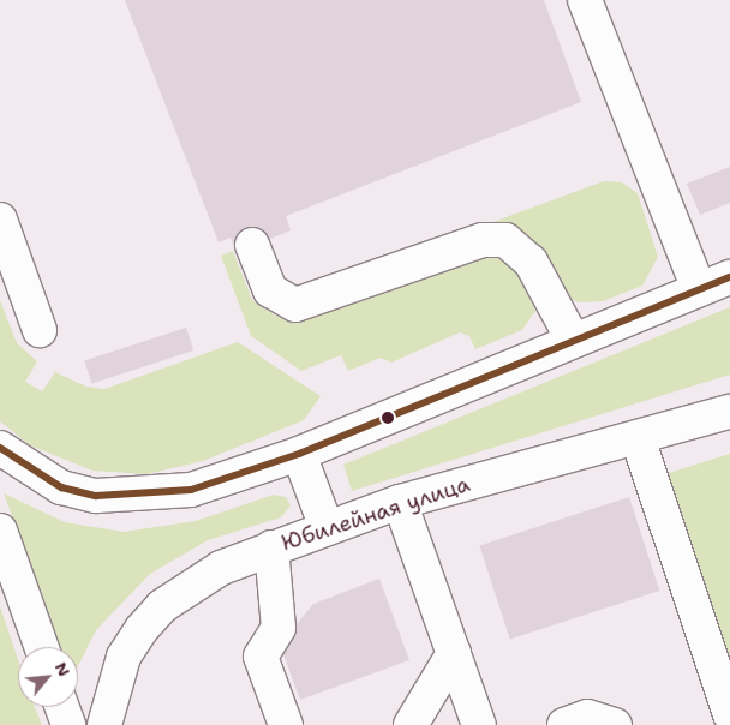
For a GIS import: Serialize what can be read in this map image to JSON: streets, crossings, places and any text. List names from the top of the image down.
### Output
{
  "streets": {
    "main road": ["Юбилейная улица"]
  },
  "north": "top right"
}
